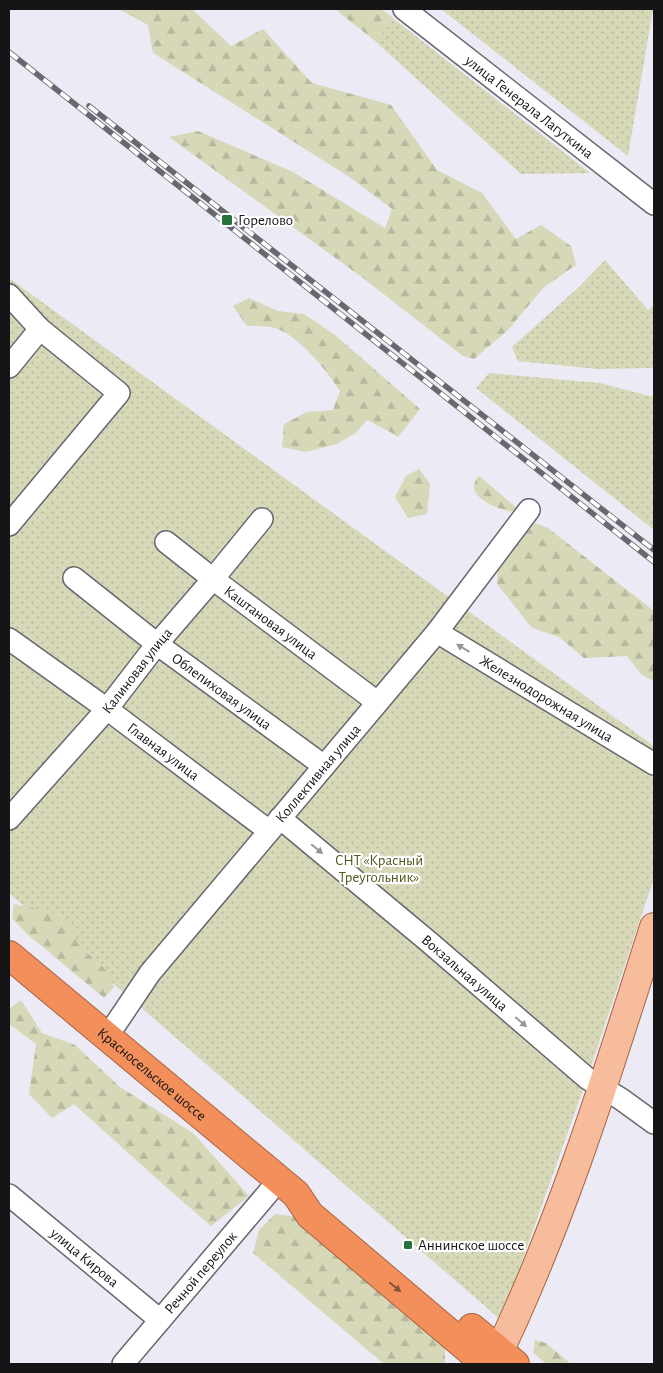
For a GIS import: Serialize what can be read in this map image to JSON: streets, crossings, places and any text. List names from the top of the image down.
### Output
{
  "streets": {
    "highway": ["Красносельское шоссе"],
    "street": [
      "улица Генерала Лагуткина",
      "Каштановая улица",
      "Калиновая улица",
      "Облепиховая улица",
      "Железнодорожная улица",
      "Главная улица",
      "Коллективная улица",
      "Вокзальная улица",
      "улица Кирова",
      "Речной переулок"
    ]
  },
  "crossings": [
    ["Каштановая улица", "Калиновая улица"],
    ["Каштановая улица", "Коллективная улица"],
    ["Калиновая улица", "Облепиховая улица"],
    ["Калиновая улица", "Главная улица"],
    ["Облепиховая улица", "Коллективная улица"],
    ["Железнодорожная улица", "Коллективная улица"],
    ["Главная улица", "Коллективная улица"],
    ["Главная улица", "Вокзальная улица"],
    ["Коллективная улица", "Вокзальная улица"],
    ["Коллективная улица", "Красносельское шоссе"],
    ["Красносельское шоссе", "Речной переулок"],
    ["улица Кирова", "Речной переулок"]
  ],
  "one_way": ["Железнодорожная улица", "Вокзальная улица"],
  "parks": ["СНТ «Красный Треугольник»"],
  "places": {
    "transit": ["Горелово", "Аннинское шоссе"]
  }
}
